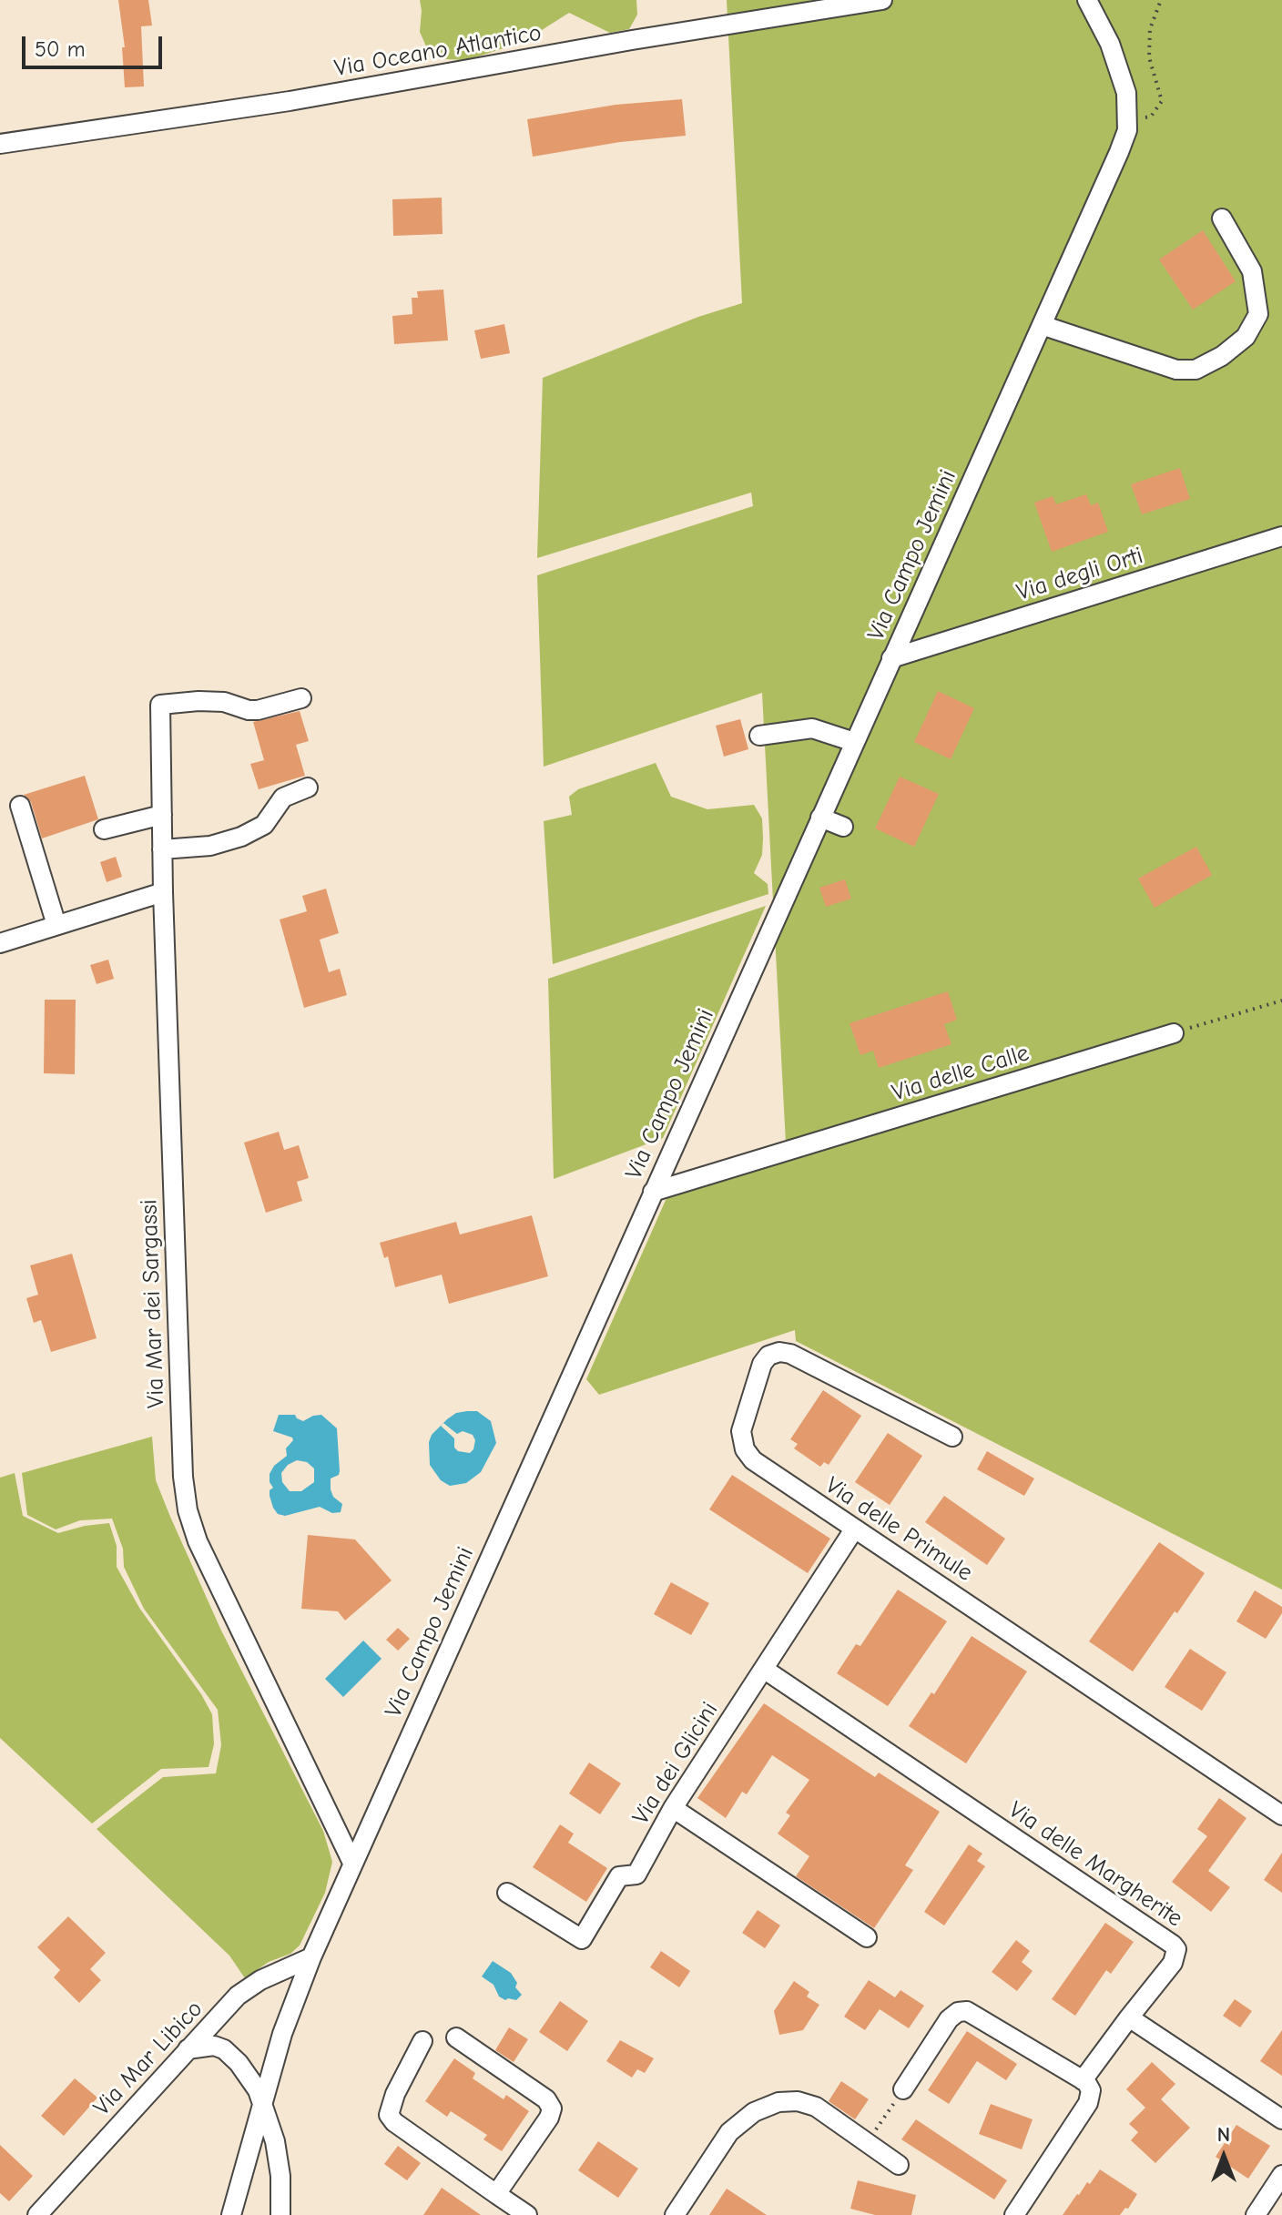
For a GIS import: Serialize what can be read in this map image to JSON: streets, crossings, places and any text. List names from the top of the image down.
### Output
{
  "streets": {
    "street": [
      "Via Oceano Atlantico",
      "Via Campo Jemini",
      "Via degli Orti",
      "Via delle Calle",
      "Via Mar dei Sargassi",
      "Via delle Primule",
      "Via dei Glicini",
      "Via delle Margherite",
      "Via Mar Libico"
    ]
  },
  "crossings": [
    ["Via Campo Jemini", "Via degli Orti"],
    ["Via Campo Jemini", "Via delle Calle"],
    ["Via Campo Jemini", "Via Mar dei Sargassi"],
    ["Via Campo Jemini", "Via Mar Libico"],
    ["Via delle Primule", "Via dei Glicini"],
    ["Via dei Glicini", "Via delle Margherite"]
  ],
  "scale_bar": "50 m",
  "north": "top"
}
